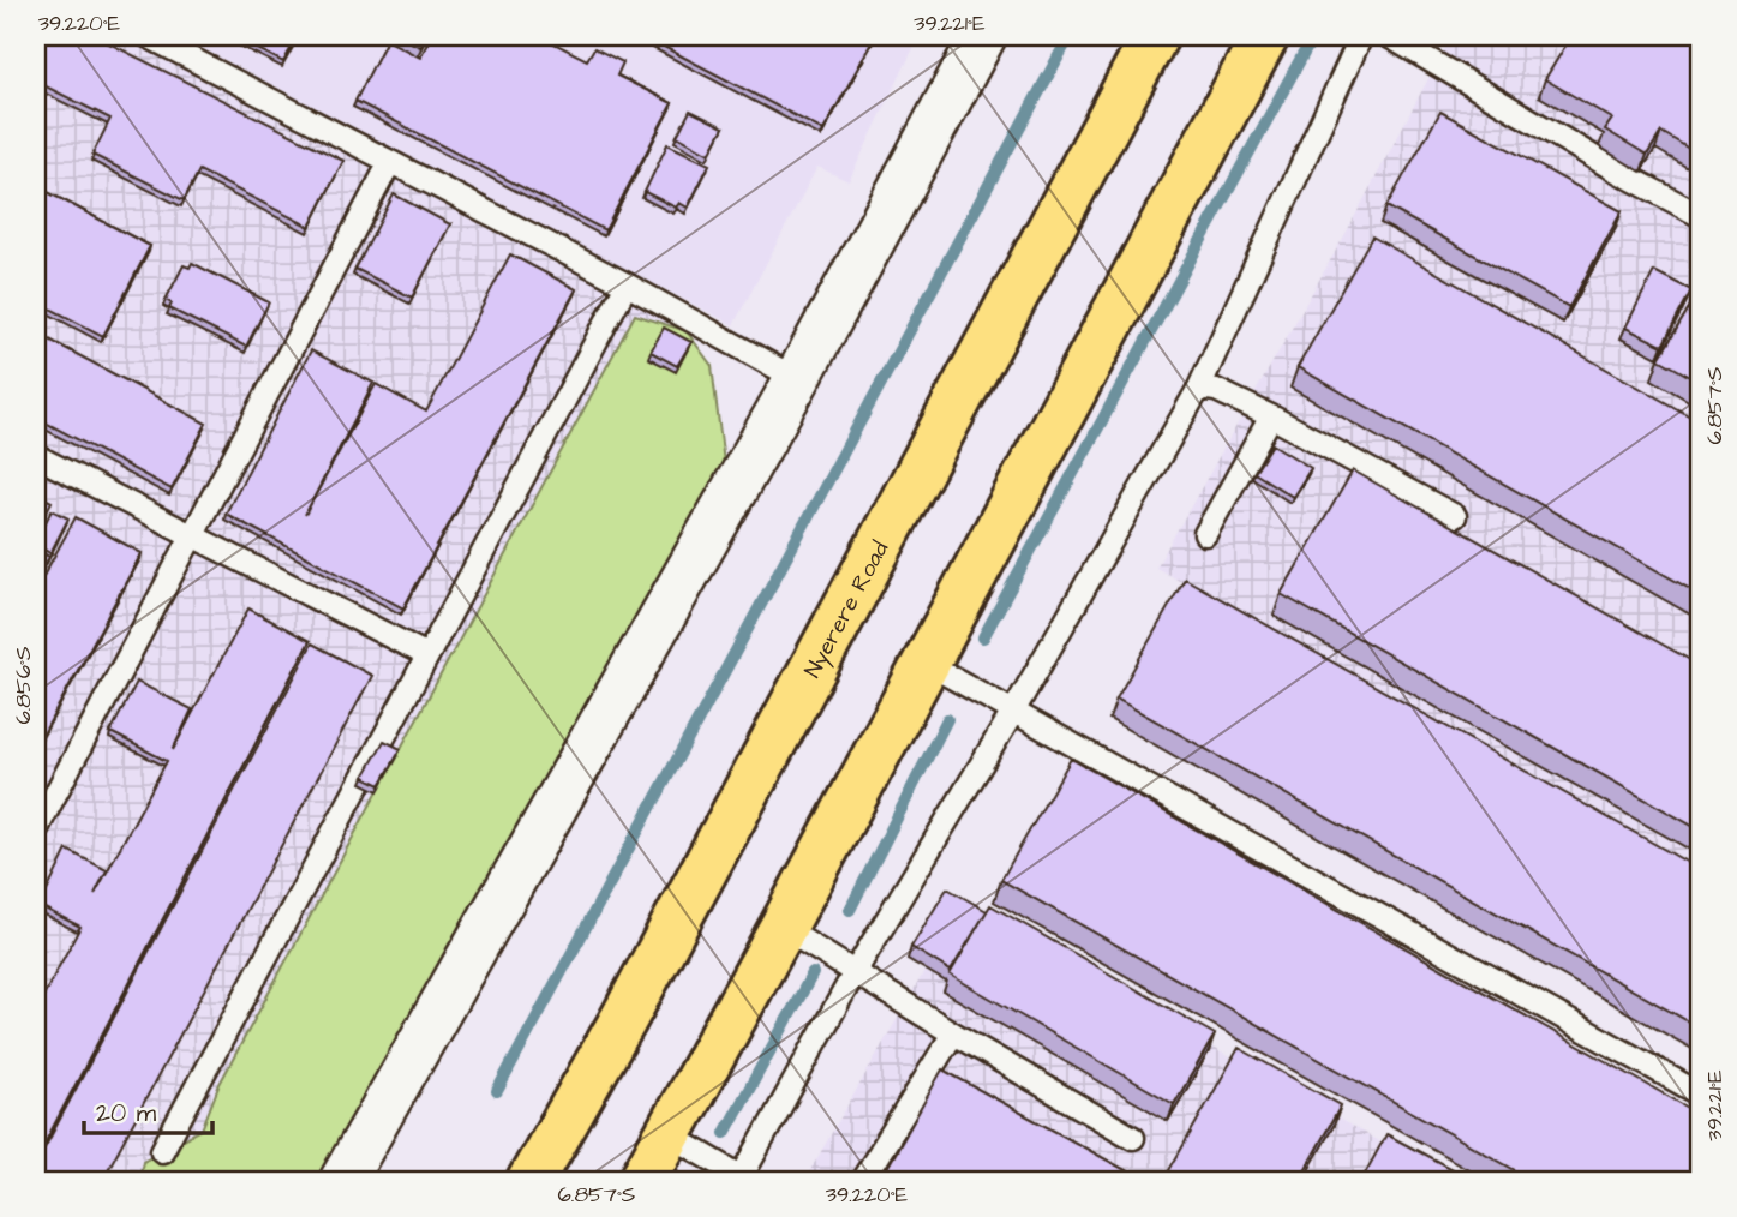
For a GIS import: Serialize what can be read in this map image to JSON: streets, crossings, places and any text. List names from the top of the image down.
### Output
{
  "streets": {
    "highway": ["Nyerere Road"]
  },
  "scale_bar": "20 m",
  "coordinates": [
    "39.220°E",
    "39.221°E",
    "6.857°S",
    "6.856°S"
  ]
}
